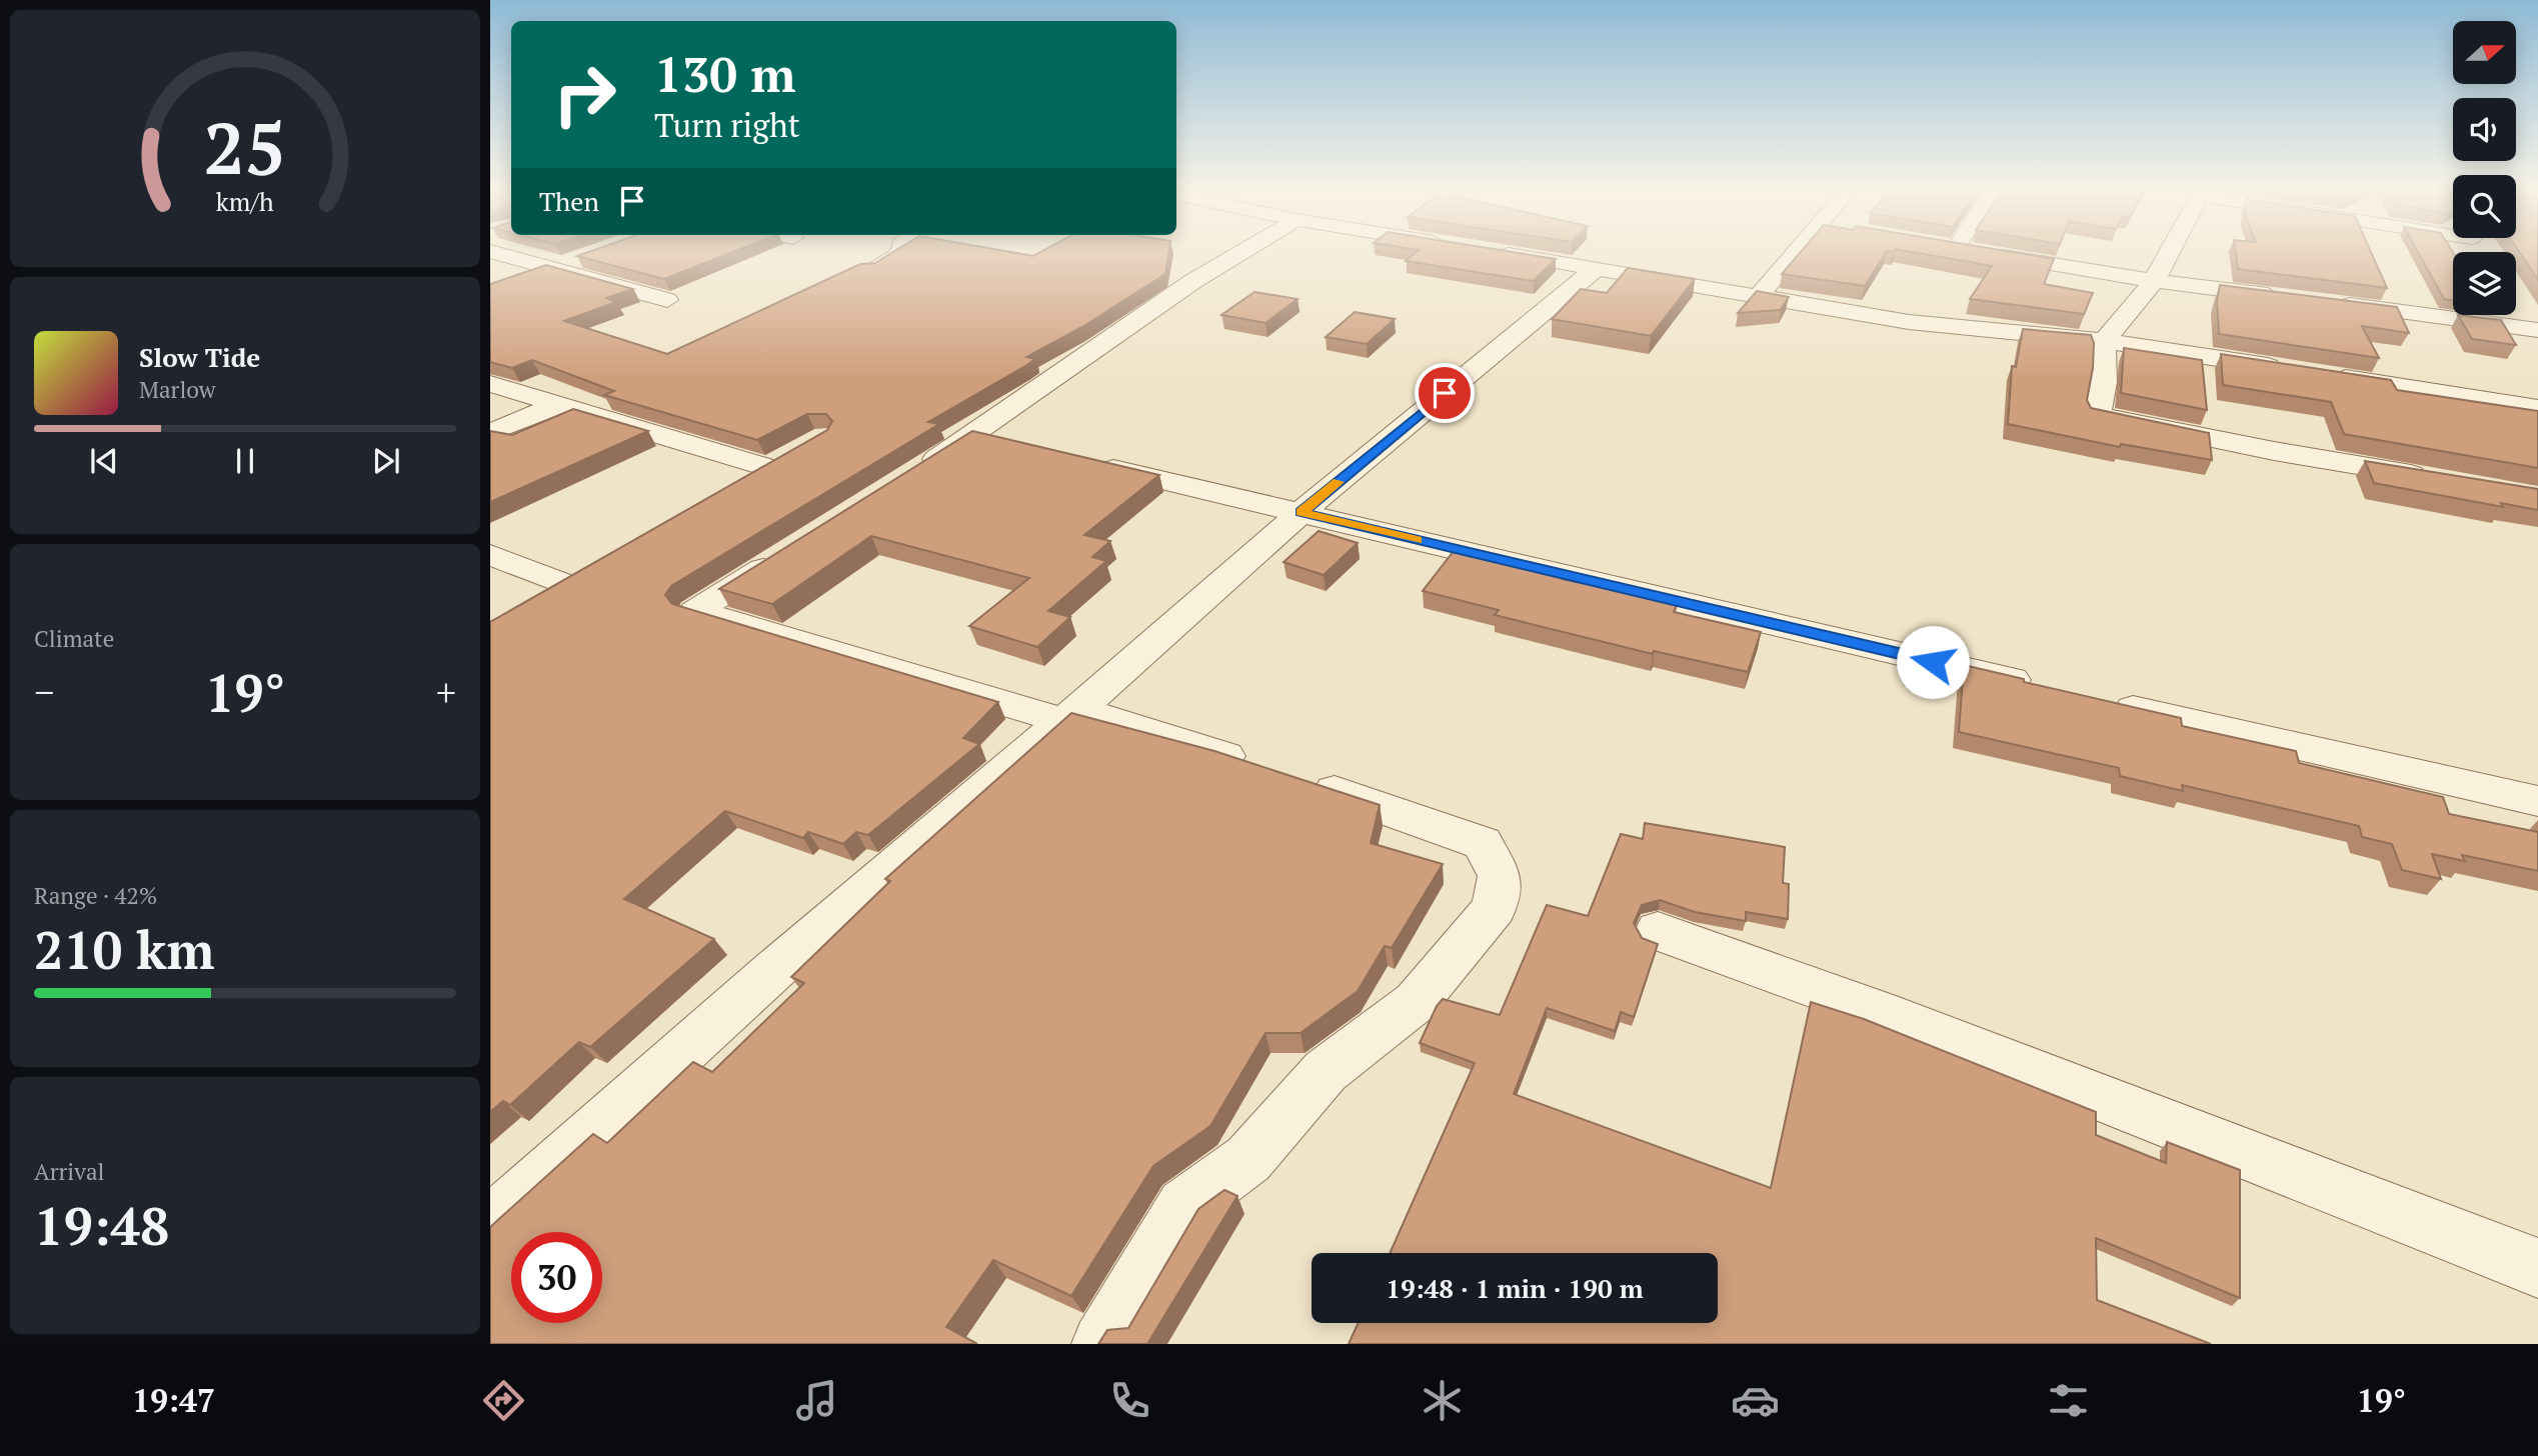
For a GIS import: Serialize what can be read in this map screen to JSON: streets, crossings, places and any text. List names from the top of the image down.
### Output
{
  "north": "right",
  "page": {
    "turn": ["130 m", "Turn right"],
    "then": "Then",
    "song": ["Slow Tide", "Marlow"],
    "tile": [
      "Climate",
      ["Range · 42%", "210 km"],
      ["Arrival", "19:48"]
    ],
    "heat": ["−", "19°", "+"],
    "limit": "30",
    "trip": "19:48 · 1 min · 190 m",
    "tabs": ["19:47", "19°"],
    "gauge": ["25", "km/h"]
  }
}
